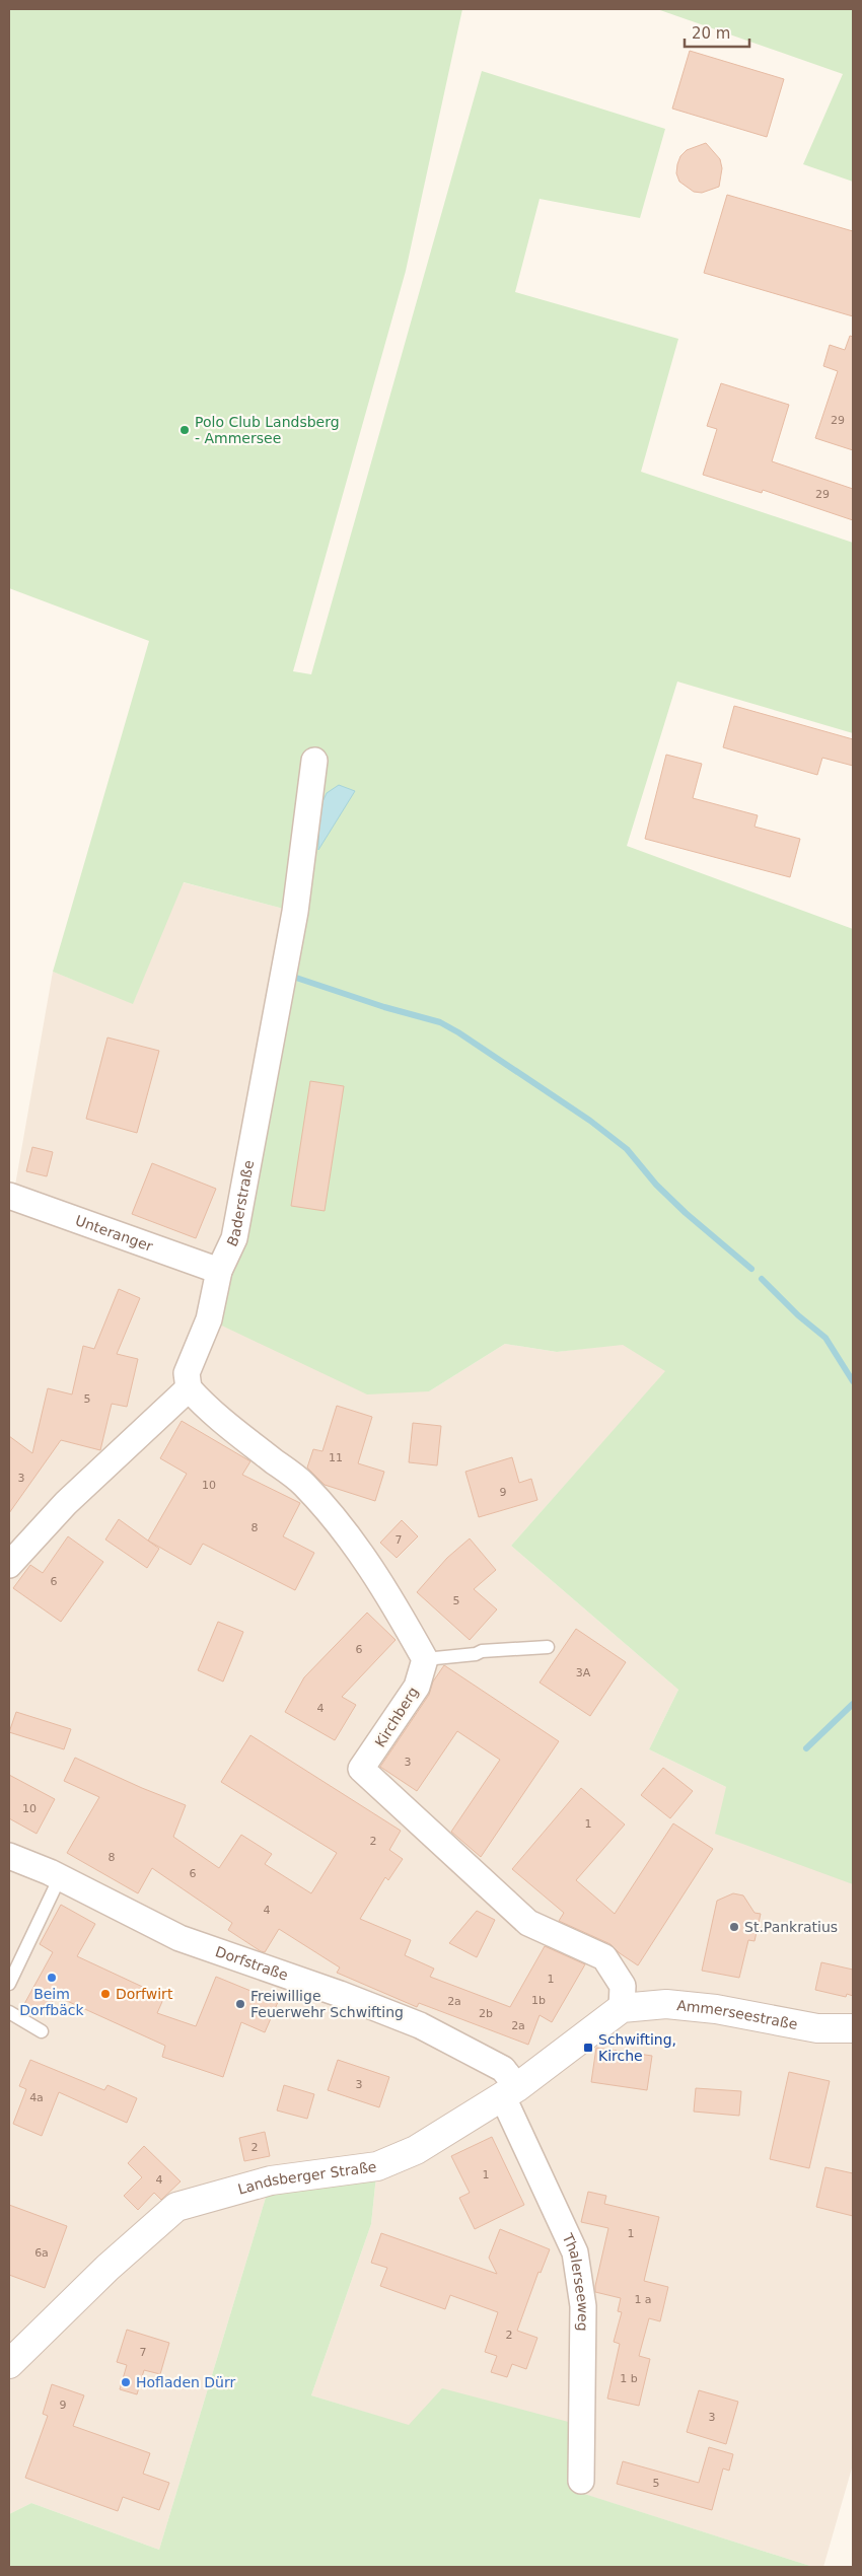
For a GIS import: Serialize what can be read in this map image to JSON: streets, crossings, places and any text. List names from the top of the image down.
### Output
{
  "streets": {
    "street": [
      "Baderstraße",
      "Unteranger",
      "Kirchberg",
      "Dorfstraße",
      "Ammerseestraße",
      "Landsberger Straße",
      "Thalerseeweg"
    ]
  },
  "crossings": [
    ["Baderstraße", "Unteranger"],
    ["Kirchberg", "Ammerseestraße"],
    ["Kirchberg", "Landsberger Straße"],
    ["Dorfstraße", "Landsberger Straße"],
    ["Dorfstraße", "Thalerseeweg"],
    ["Ammerseestraße", "Landsberger Straße"],
    ["Landsberger Straße", "Thalerseeweg"]
  ],
  "places": {
    "other": [
      "Polo Club Landsberg - Ammersee",
      "St.Pankratius",
      "Beim Dorfbäck",
      "Dorfwirt",
      "Freiwillige Feuerwehr Schwifting",
      "Hofladen Dürr"
    ],
    "transit": ["Schwifting, Kirche"]
  },
  "house_numbers": [
    "29",
    "29",
    "5",
    "11",
    "3",
    "10",
    "9",
    "8",
    "7",
    "6",
    "5",
    "6",
    "3A",
    "4",
    "3",
    "10",
    "1",
    "2",
    "8",
    "6",
    "4",
    "1",
    "1b",
    "2a",
    "2b",
    "2a",
    "3",
    "4a",
    "2",
    "1",
    "4",
    "1",
    "6a",
    "1 a",
    "2",
    "7",
    "1 b",
    "9",
    "3",
    "5"
  ],
  "scale_bar": "20 m"
}
